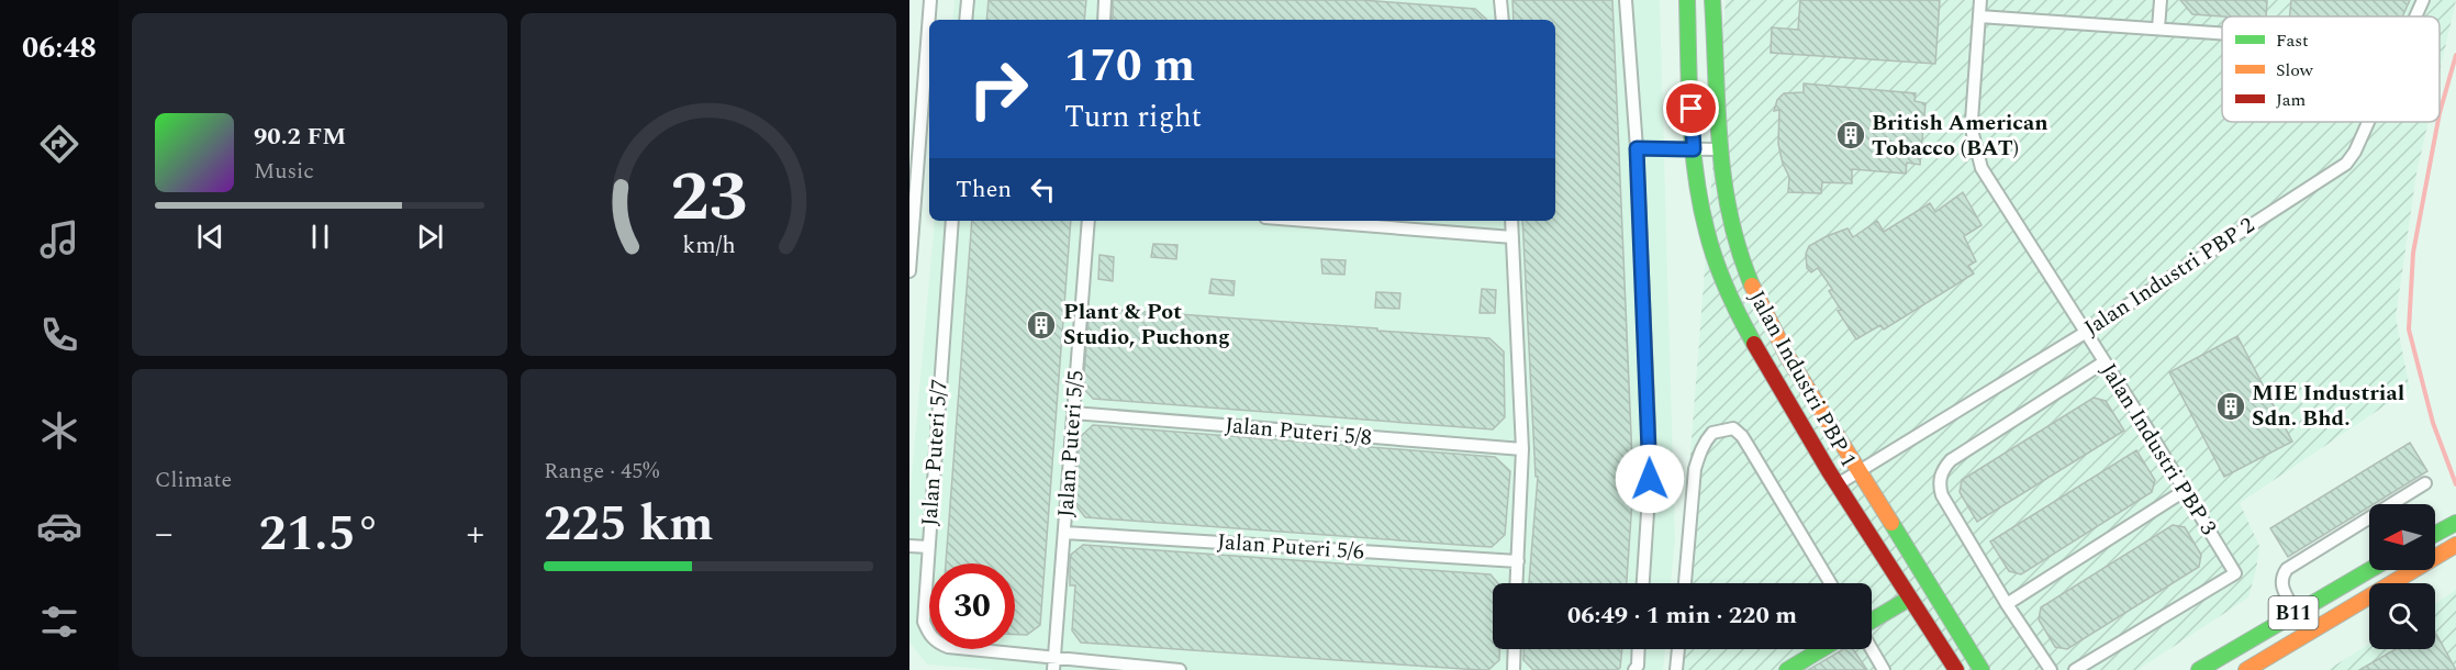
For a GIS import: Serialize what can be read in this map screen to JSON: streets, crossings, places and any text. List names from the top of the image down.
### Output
{
  "streets": {
    "main road": ["Jalan Industri PBP 1", "B11"],
    "street": [
      "Jalan Industri PBP 2",
      "Jalan Puteri 5/8",
      "Jalan Puteri 5/5",
      "Jalan Industri PBP 3",
      "Jalan Puteri 5/7",
      "Jalan Puteri 5/6"
    ]
  },
  "crossings": [
    ["Jalan Industri PBP 2", "Jalan Industri PBP 1"],
    ["Jalan Industri PBP 2", "Jalan Industri PBP 3"],
    ["Jalan Puteri 5/8", "Jalan Puteri 5/5"],
    ["Jalan Puteri 5/5", "Jalan Puteri 5/7"],
    ["Jalan Puteri 5/5", "Jalan Puteri 5/6"]
  ],
  "places": {
    "building": ["British American Tobacco (BAT)", "Plant & Pot Studio, Puchong", "MIE Industrial Sdn. Bhd."]
  },
  "legend": ["Fast", "Slow", "Jam"],
  "north": "left",
  "page": {
    "tabs": "06:48",
    "turn": ["170 m", "Turn right"],
    "song": ["90.2 FM", "Music"],
    "then": "Then",
    "tile": [
      "Climate",
      ["Range · 45%", "225 km"]
    ],
    "heat": ["−", "21.5°", "+"],
    "limit": "30",
    "trip": "06:49 · 1 min · 220 m",
    "gauge": ["23", "km/h"]
  }
}
